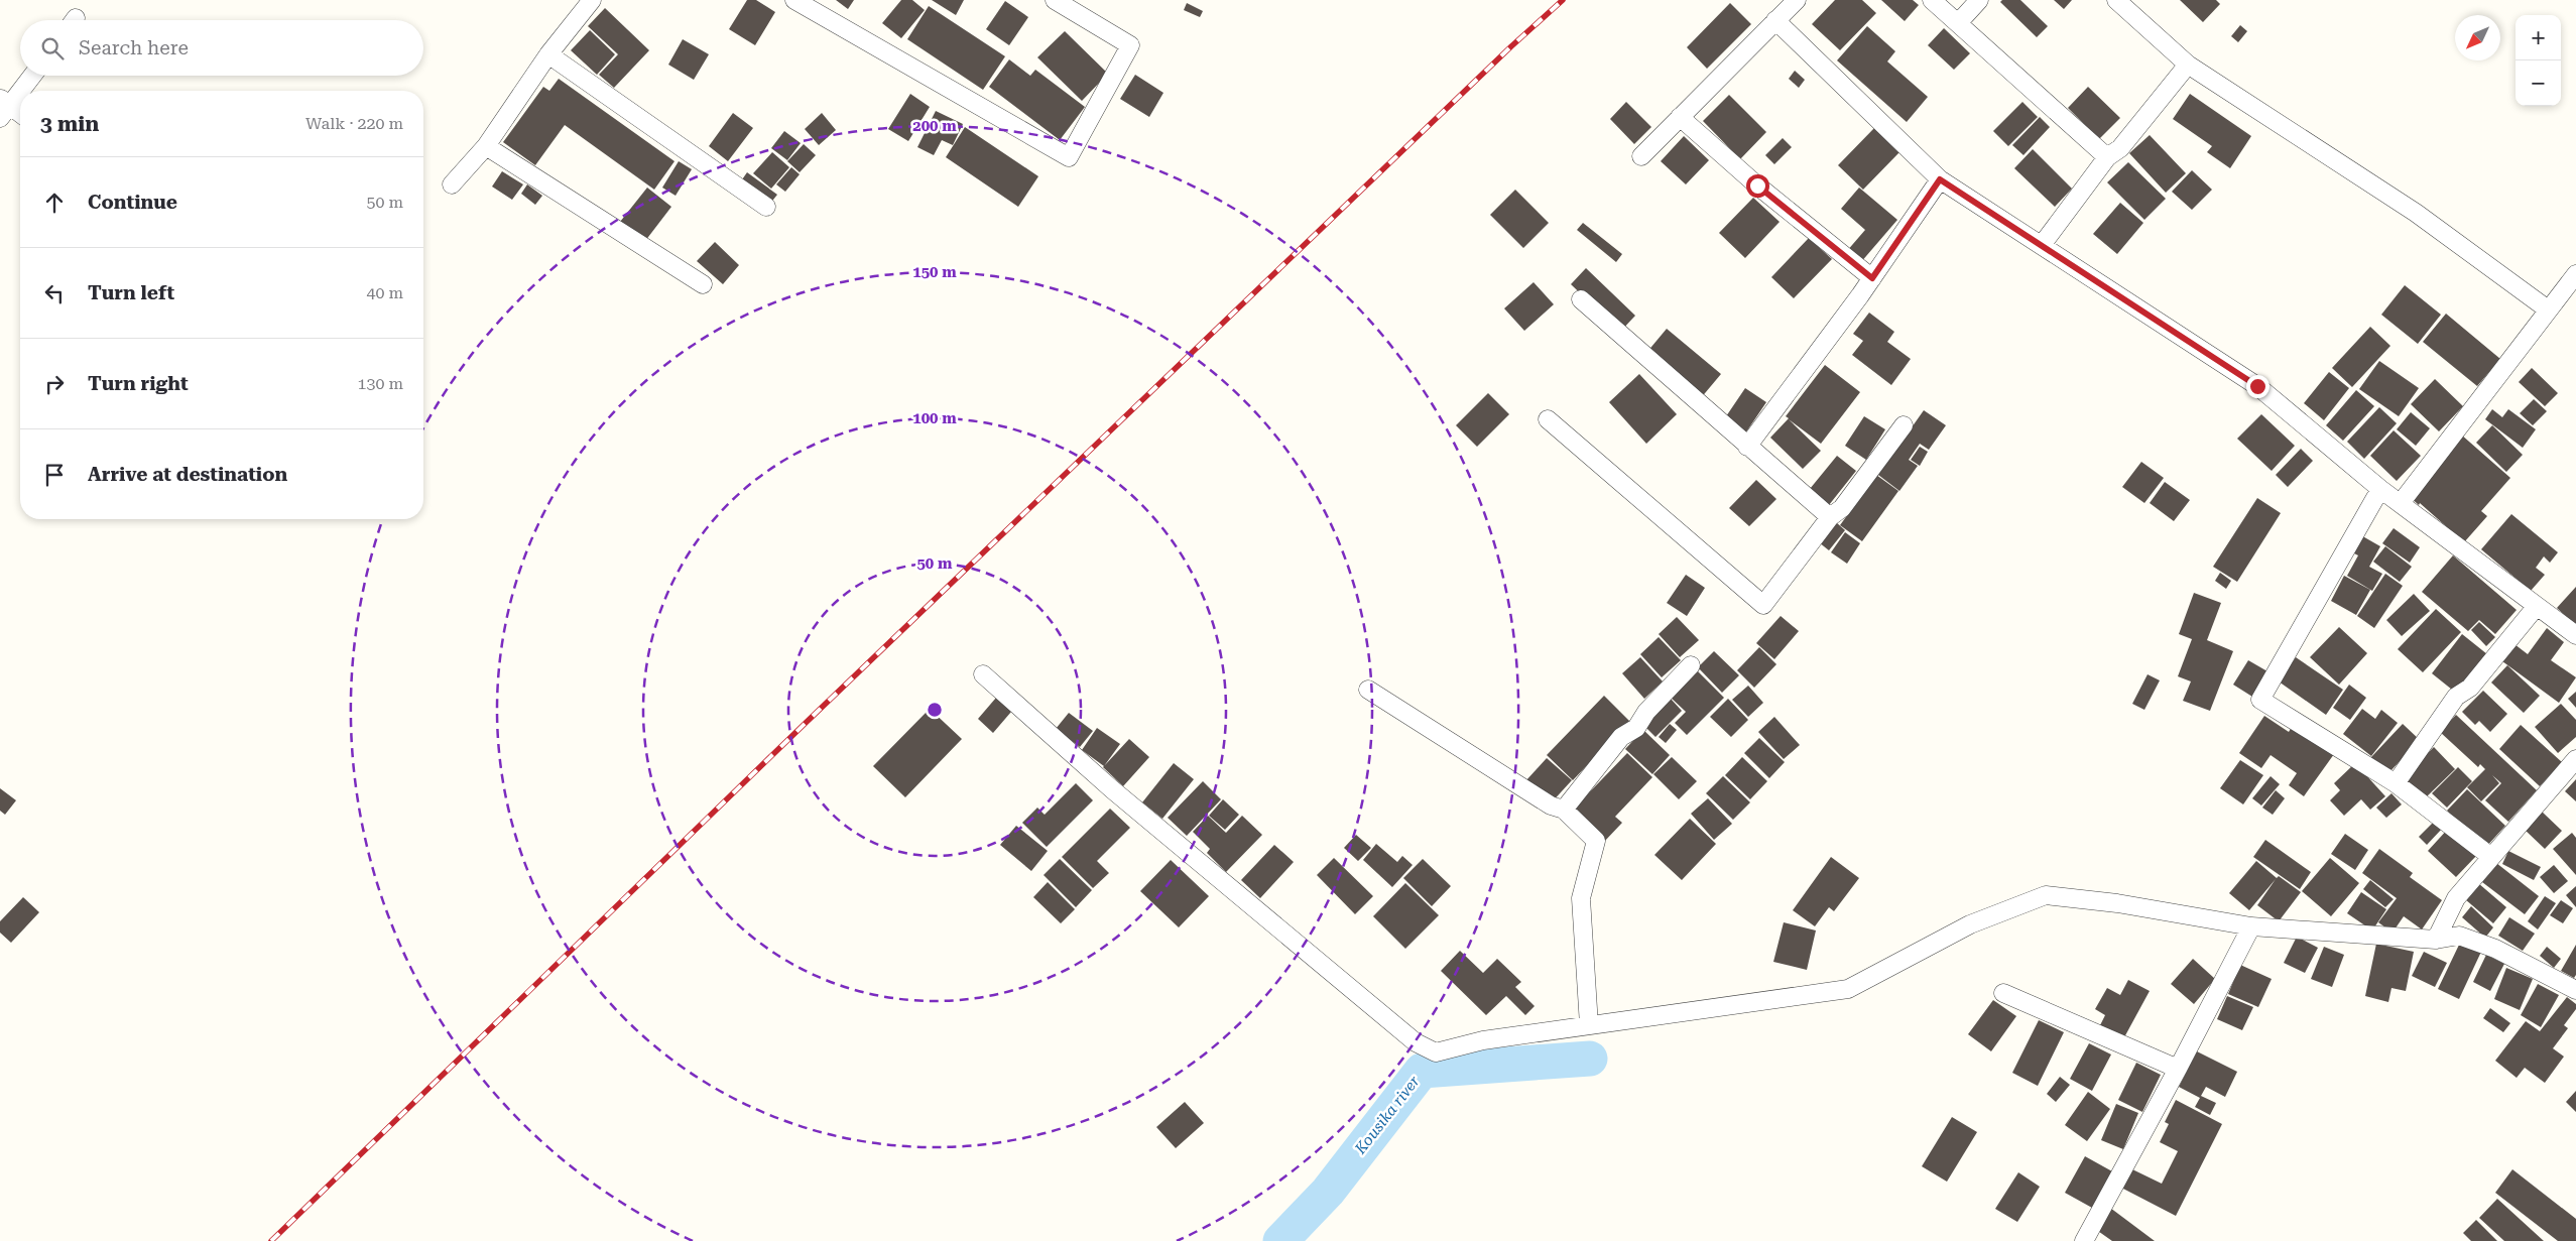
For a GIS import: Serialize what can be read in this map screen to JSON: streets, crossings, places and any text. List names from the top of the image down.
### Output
{
  "water": ["Kousika river"],
  "north": "bottom left",
  "page": {
    "map_buttons": ["+", "−"],
    "search": "Search here",
    "heading": ["3 min", "Walk · 220 m"],
    "list": [
      ["Continue", "50 m"],
      ["Turn left", "40 m"],
      ["Turn right", "130 m"],
      "Arrive at destination"
    ]
  },
  "rings": [
    "200 m",
    "150 m",
    "100 m",
    "50 m"
  ]
}
